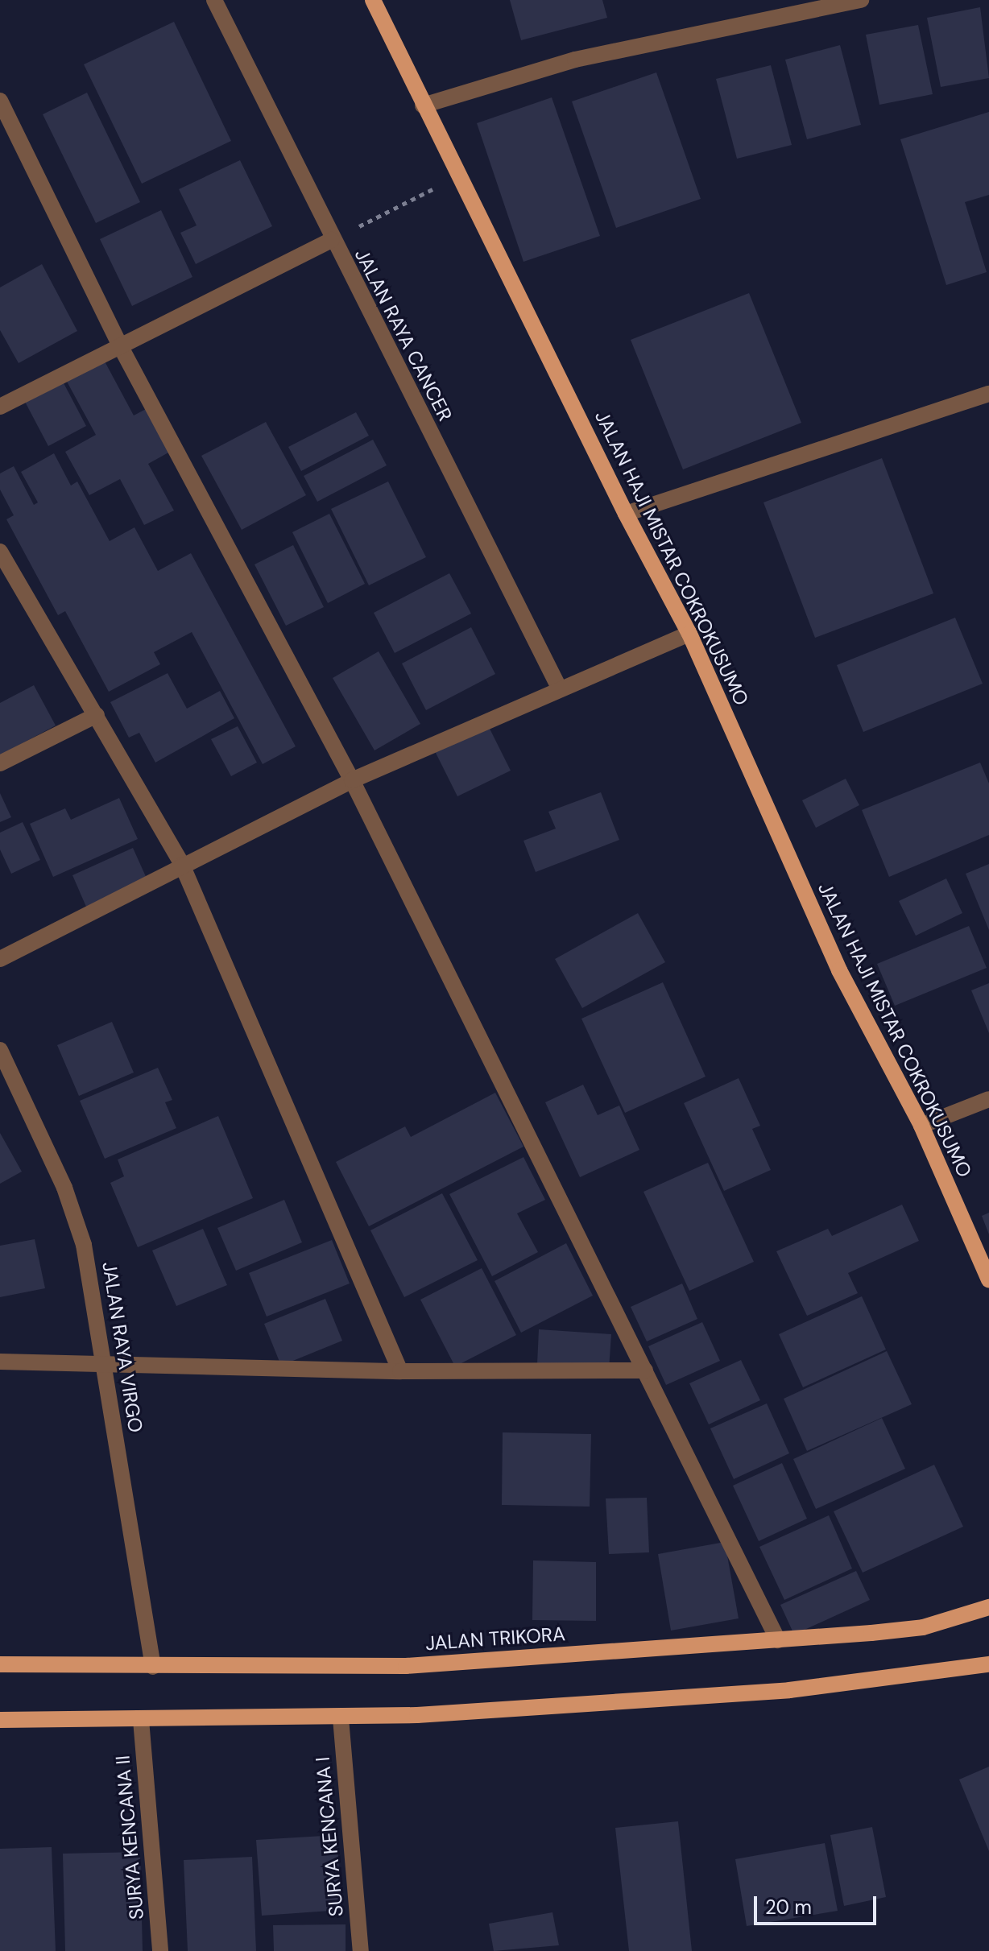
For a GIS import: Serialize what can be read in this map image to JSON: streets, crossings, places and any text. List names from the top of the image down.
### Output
{
  "streets": {
    "main road": ["JALAN HAJI MISTAR COKROKUSUMO", "JALAN TRIKORA"],
    "street": [
      "JALAN RAYA CANCER",
      "JALAN RAYA VIRGO",
      "SURYA KENCANA I",
      "SURYA KENCANA II"
    ]
  },
  "crossings": [
    ["JALAN RAYA VIRGO", "JALAN TRIKORA"]
  ],
  "scale_bar": "20 m"
}
